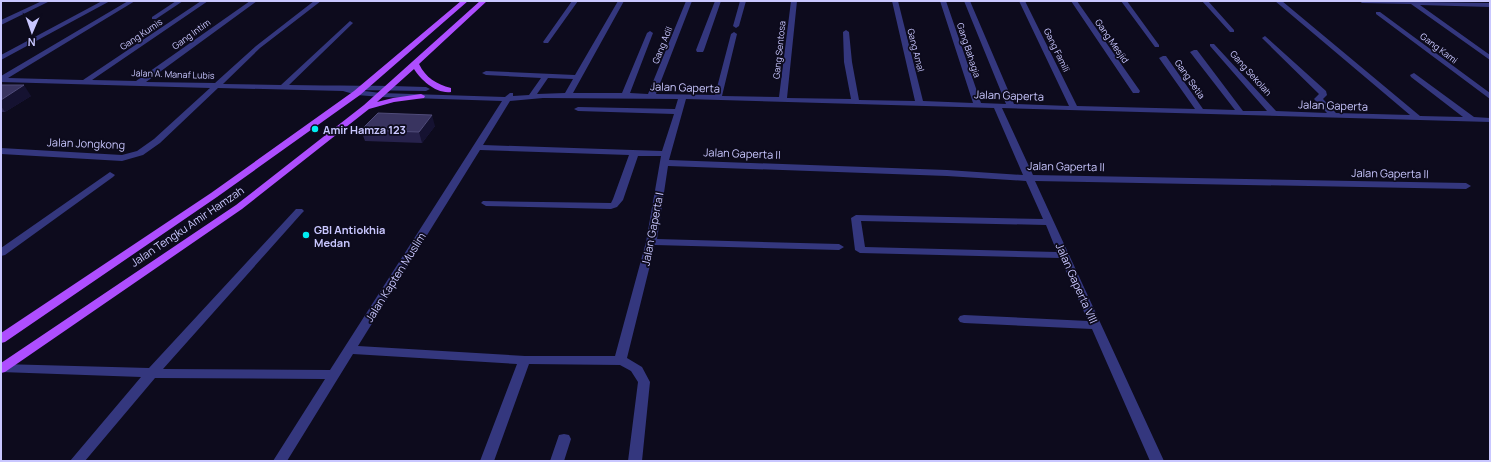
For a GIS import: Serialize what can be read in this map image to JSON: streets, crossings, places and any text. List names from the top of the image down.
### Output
{
  "streets": {
    "main road": ["Jalan Tengku Amir Hamzah"],
    "street": [
      "Gang Kumis",
      "Gang Intim",
      "Gang Mesjid",
      "Gang Adil",
      "Gang Kami",
      "Gang Sentosa",
      "Gang Amal",
      "Gang Bahagia",
      "Gang Famili",
      "Gang Sekolah",
      "Jalan A. Manaf Lubis",
      "Gang Setia",
      "Jalan Gaperta",
      "Jalan Jongkong",
      "Jalan Gaperta II",
      "Jalan Gaperta I",
      "Jalan Kapten Muslim",
      "Jalan Gaperta VIII"
    ]
  },
  "crossings": [
    ["Gang Kumis", "Jalan A. Manaf Lubis"],
    ["Gang Intim", "Jalan A. Manaf Lubis"],
    ["Gang Adil", "Jalan Gaperta"],
    ["Gang Sentosa", "Jalan Gaperta"],
    ["Gang Amal", "Jalan Gaperta"],
    ["Gang Bahagia", "Jalan Gaperta"],
    ["Gang Famili", "Jalan Gaperta"],
    ["Gang Sekolah", "Jalan Gaperta"],
    ["Jalan A. Manaf Lubis", "Jalan Gaperta"],
    ["Jalan A. Manaf Lubis", "Jalan Jongkong"],
    ["Jalan A. Manaf Lubis", "Jalan Tengku Amir Hamzah"],
    ["Gang Setia", "Jalan Gaperta"],
    ["Jalan Gaperta", "Jalan Tengku Amir Hamzah"],
    ["Jalan Gaperta", "Jalan Gaperta I"],
    ["Jalan Gaperta", "Jalan Kapten Muslim"],
    ["Jalan Gaperta", "Jalan Gaperta VIII"],
    ["Jalan Gaperta II", "Jalan Gaperta I"],
    ["Jalan Gaperta II", "Jalan Kapten Muslim"],
    ["Jalan Gaperta II", "Jalan Gaperta VIII"]
  ],
  "places": ["Amir Hamza 123", "GBI Antiokhia Medan"],
  "north": "bottom"
}
